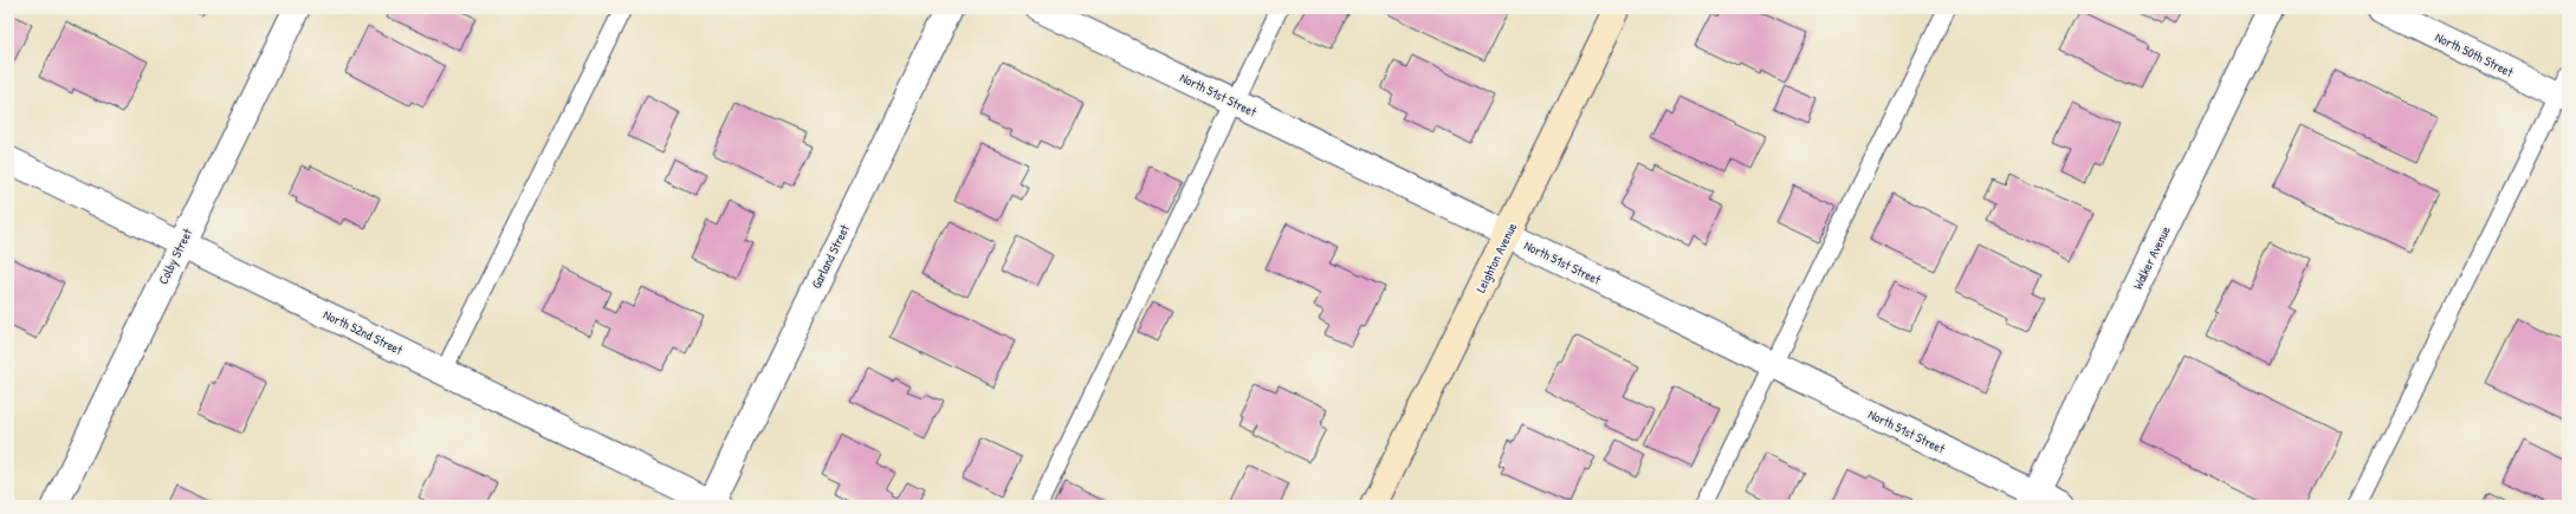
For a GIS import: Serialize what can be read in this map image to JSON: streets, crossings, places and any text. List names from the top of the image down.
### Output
{
  "streets": {
    "street": [
      "North 50th Street",
      "North 51st Street",
      "Colby Street",
      "Garland Street",
      "Leighton Avenue",
      "Walker Avenue",
      "North 52nd Street"
    ]
  },
  "crossings": [
    ["North 51st Street", "Leighton Avenue"],
    ["North 51st Street", "Walker Avenue"],
    ["Colby Street", "North 52nd Street"],
    ["Garland Street", "North 52nd Street"]
  ]
}
